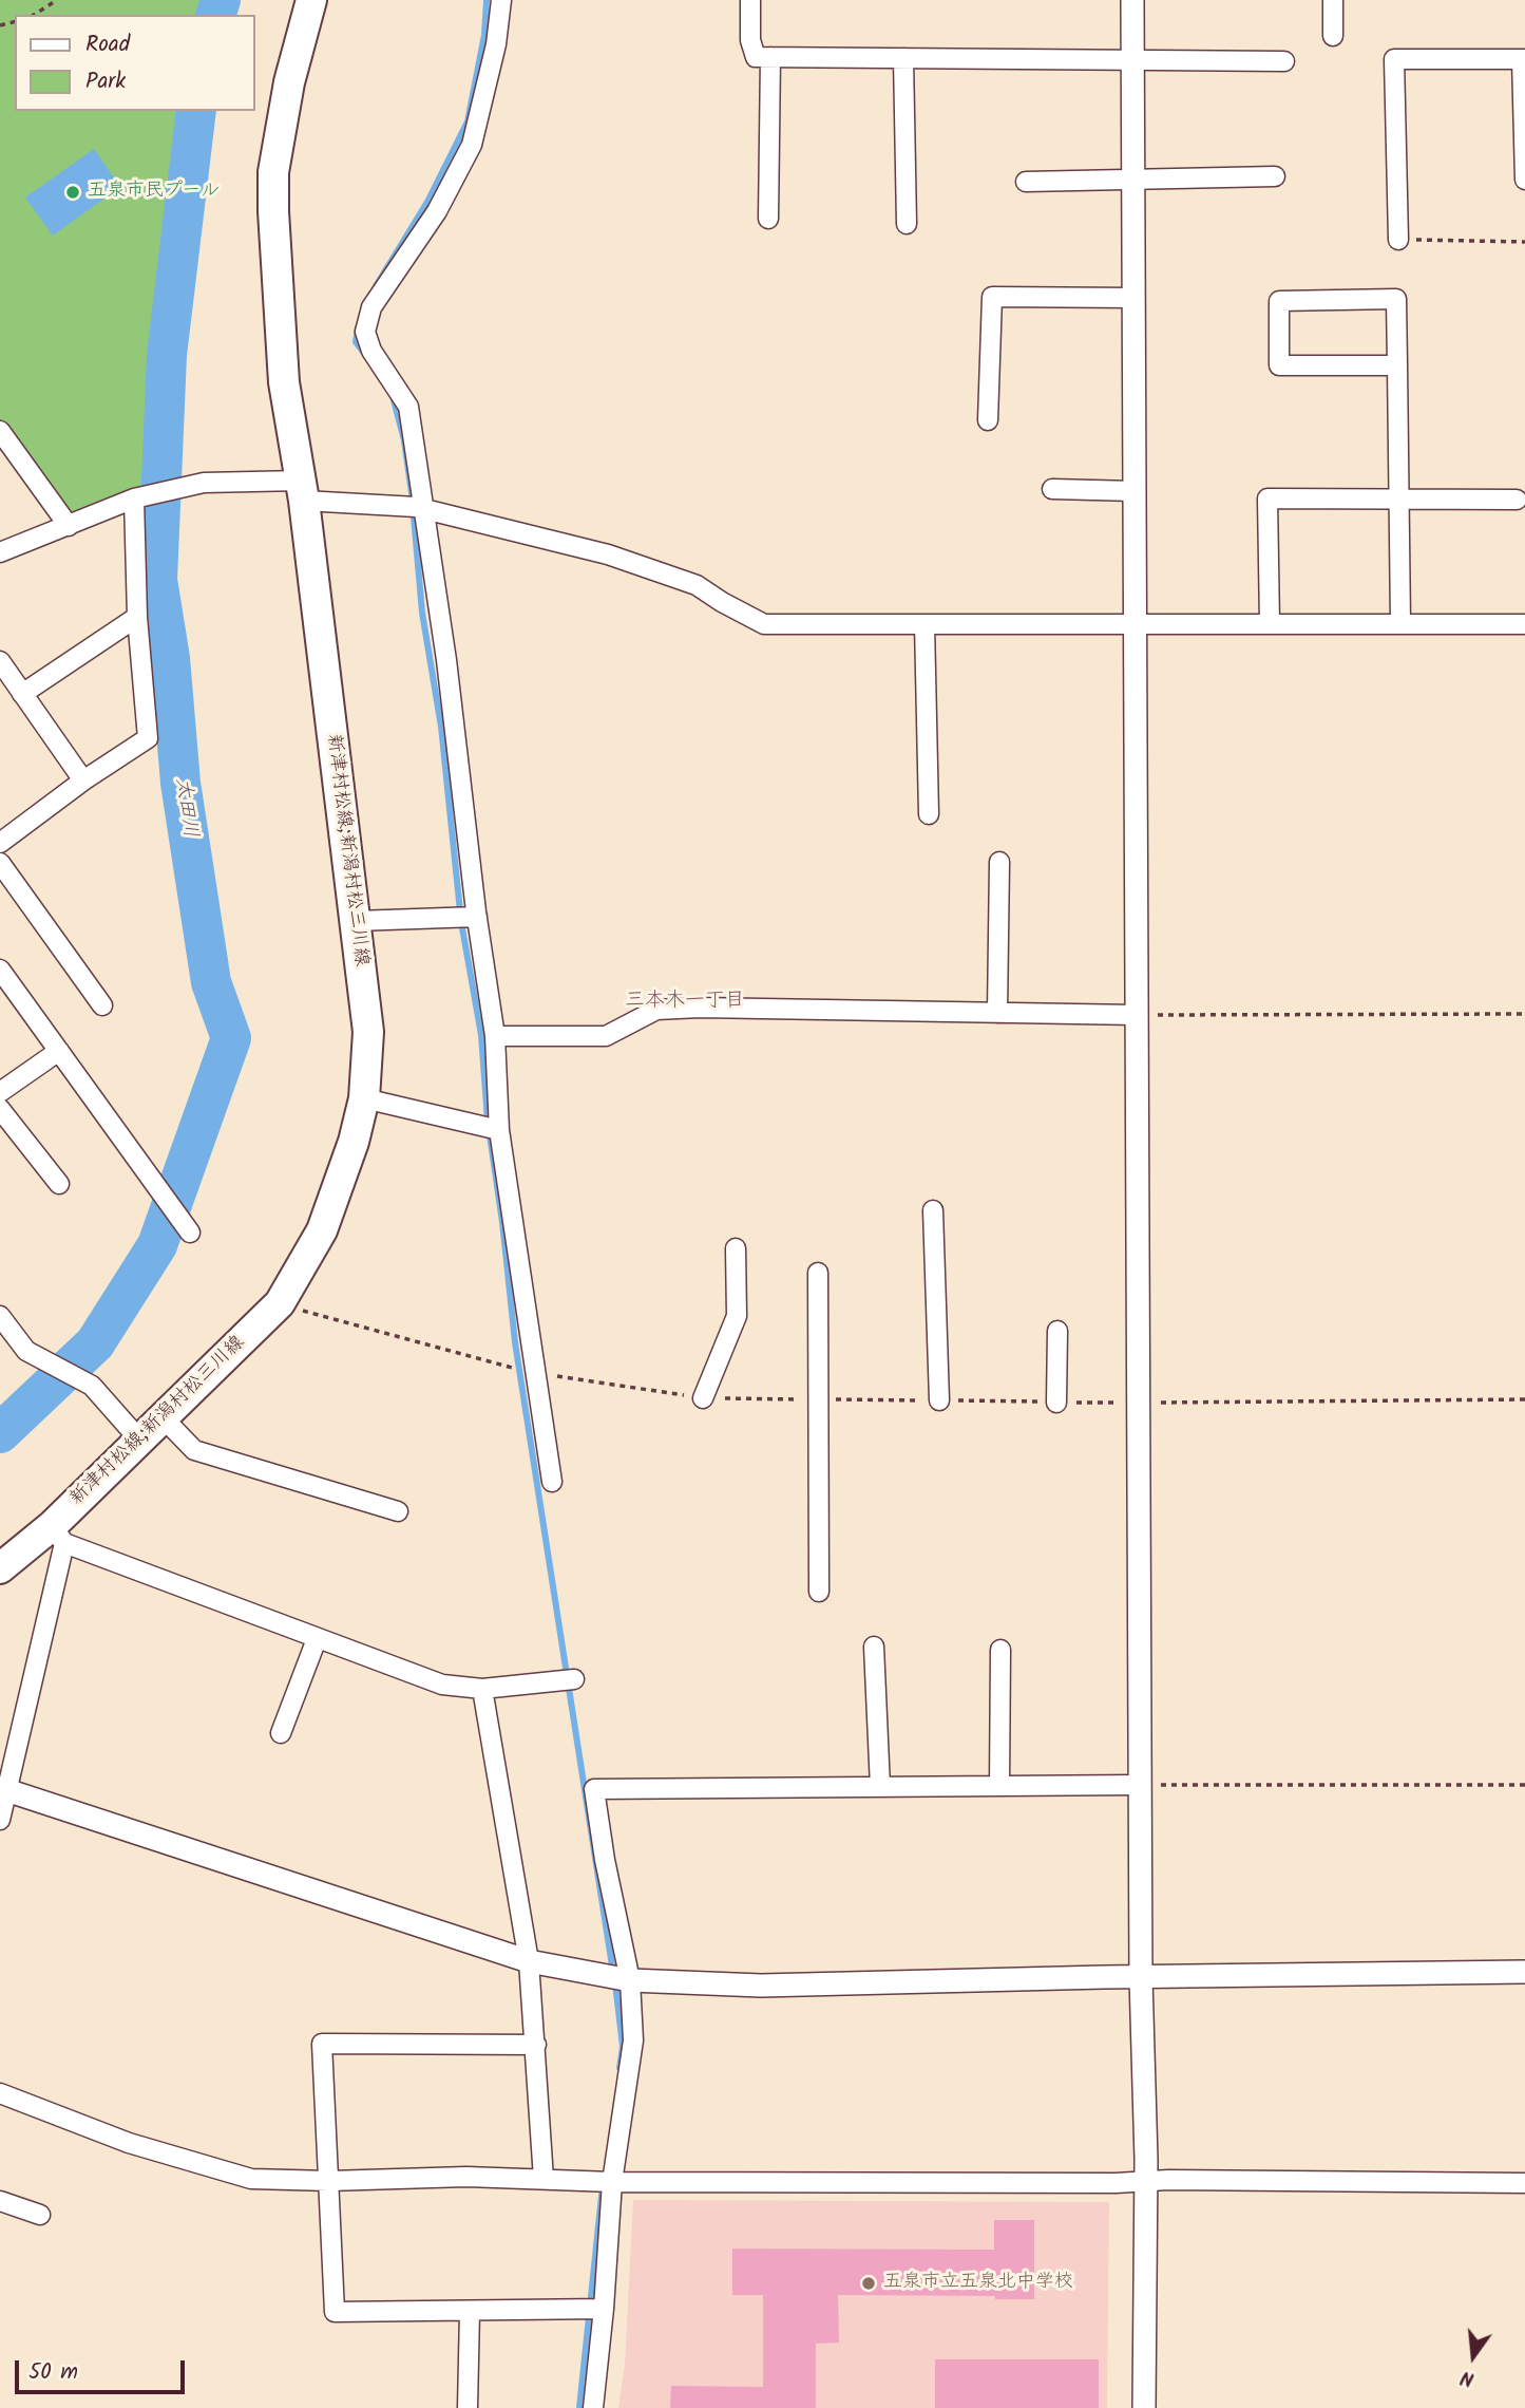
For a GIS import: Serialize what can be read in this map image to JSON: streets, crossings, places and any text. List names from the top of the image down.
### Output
{
  "streets": {
    "main road": ["新津村松線;新潟村松三川線"]
  },
  "districts": ["三本木一丁目"],
  "water": ["太田川"],
  "places": ["五泉市民プール", "五泉市立五泉北中学校"],
  "legend": ["Road", "Park"],
  "scale_bar": "50 m",
  "north": "bottom"
}
